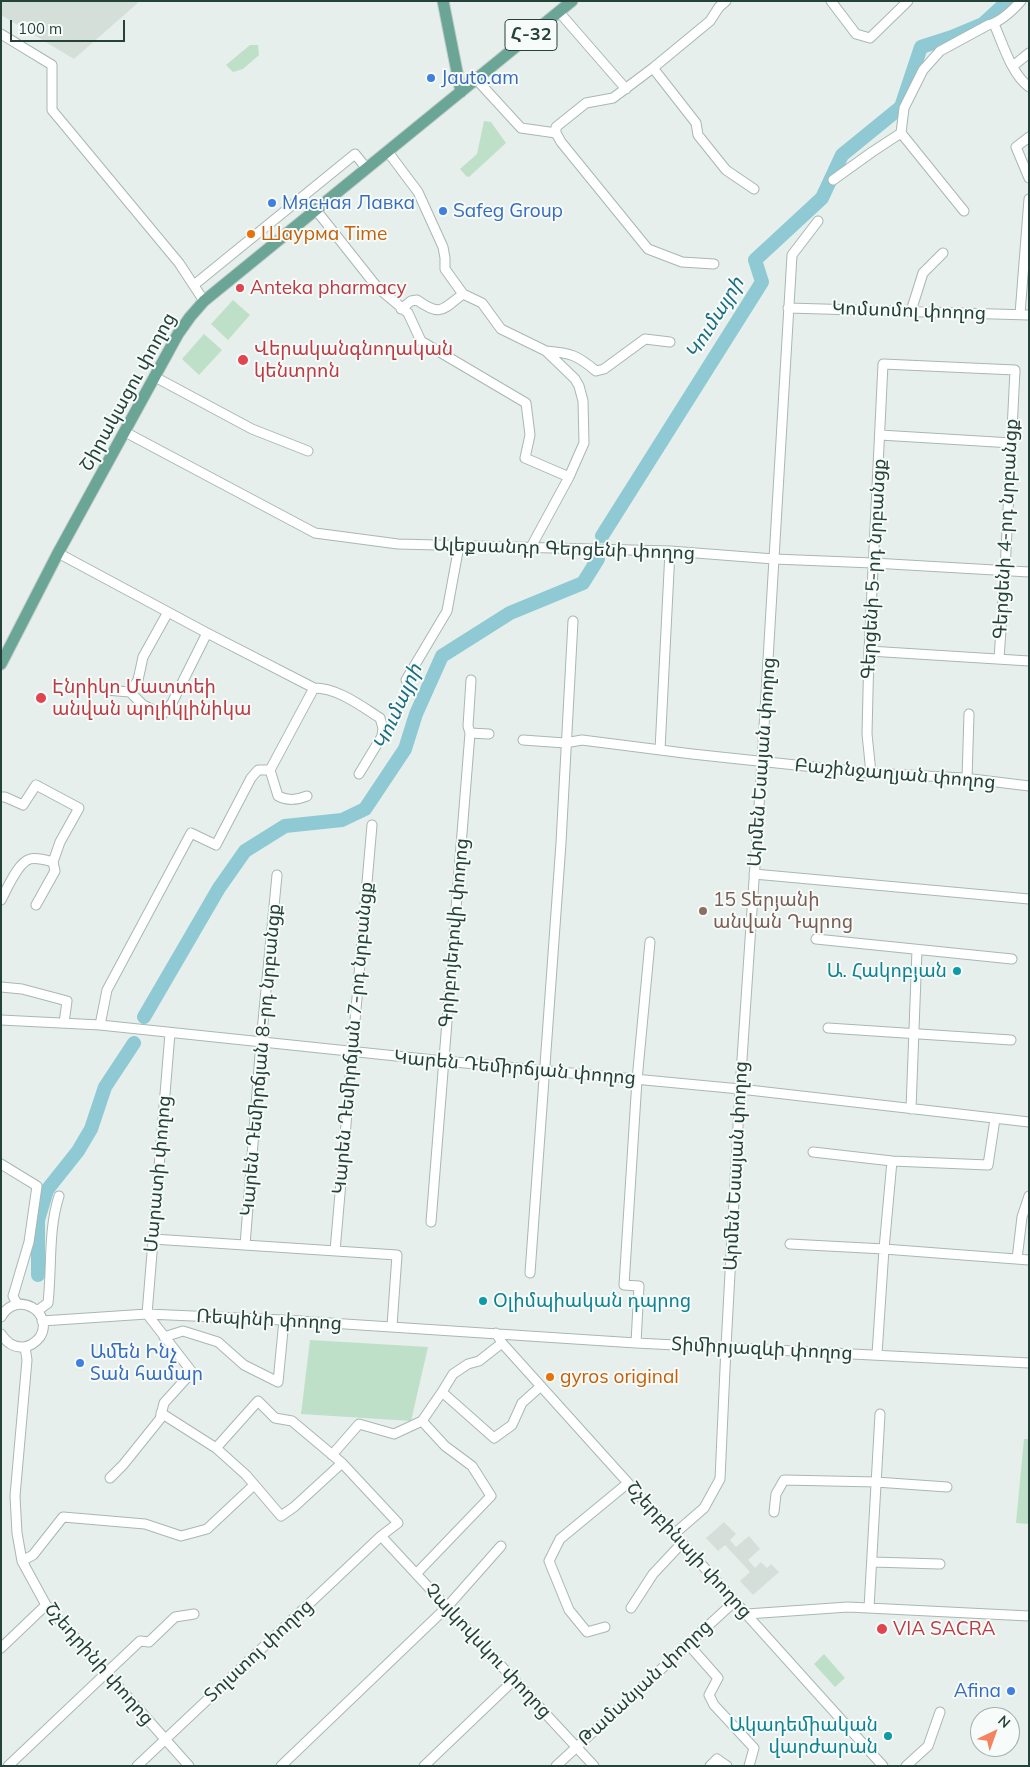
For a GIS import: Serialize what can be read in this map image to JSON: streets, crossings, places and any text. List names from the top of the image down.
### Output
{
  "streets": {
    "main road": ["Հ-32", "Շիրակացու փողոց"],
    "street": [
      "Կոմսոմոլ փողոց",
      "Գերցենի 4-րդ նրբանցք",
      "Ալեքսանդր Գերցենի փողոց",
      "Գերցենի 5-րդ նրբանցք",
      "Արմեն Եսայան փողոց",
      "Բաշինջաղյան փողոց",
      "Գրիբոյեդովի փողոց",
      "Կարեն Դեմիրճյան 7-րդ նրբանցք",
      "Կարեն Դեմիրճյան 8-րդ նրբանցք",
      "Կարեն Դեմիրճյան փողոց",
      "Մարատի փողոց",
      "Ռեպինի փողոց",
      "Տիմիրյազևի փողոց",
      "Շչերբինայի փողոց",
      "Տոլստոյ փողոց",
      "Չայկովսկու փողոց",
      "Շչեդրինի փողոց",
      "Թամանյան փողոց"
    ]
  },
  "crossings": [
    ["Հ-32", "Շիրակացու փողոց"],
    ["Կոմսոմոլ փողոց", "Արմեն Եսայան փողոց"],
    ["Շիրակացու փողոց", "Ալեքսանդր Գերցենի փողոց"],
    ["Գերցենի 4-րդ նրբանցք", "Ալեքսանդր Գերցենի փողոց"],
    ["Գերցենի 4-րդ նրբանցք", "Գերցենի 5-րդ նրբանցք"],
    ["Ալեքսանդր Գերցենի փողոց", "Գերցենի 5-րդ նրբանցք"],
    ["Ալեքսանդր Գերցենի փողոց", "Արմեն Եսայան փողոց"],
    ["Գերցենի 5-րդ նրբանցք", "Բաշինջաղյան փողոց"],
    ["Արմեն Եսայան փողոց", "Բաշինջաղյան փողոց"],
    ["Արմեն Եսայան փողոց", "Կարեն Դեմիրճյան փողոց"],
    ["Արմեն Եսայան փողոց", "Տիմիրյազևի փողոց"],
    ["Արմեն Եսայան փողոց", "Շչերբինայի փողոց"],
    ["Գրիբոյեդովի փողոց", "Կարեն Դեմիրճյան փողոց"],
    ["Կարեն Դեմիրճյան 7-րդ նրբանցք", "Կարեն Դեմիրճյան փողոց"],
    ["Կարեն Դեմիրճյան 8-րդ նրբանցք", "Կարեն Դեմիրճյան փողոց"],
    ["Կարեն Դեմիրճյան փողոց", "Մարատի փողոց"],
    ["Մարատի փողոց", "Ռեպինի փողոց"],
    ["Ռեպինի փողոց", "Տիմիրյազևի փողոց"],
    ["Ռեպինի փողոց", "Շչերբինայի փողոց"],
    ["Տիմիրյազևի փողոց", "Շչերբինայի փողոց"],
    ["Շչերբինայի փողոց", "Թամանյան փողոց"],
    ["Տոլստոյ փողոց", "Չայկովսկու փողոց"],
    ["Տոլստոյ փողոց", "Շչեդրինի փողոց"],
    ["Չայկովսկու փողոց", "Թամանյան փողոց"]
  ],
  "water": ["Կումայրի"],
  "places": [
    "Jauto.am",
    "Мясная Лавка",
    "Safeg Group",
    "Шаурма Time",
    "Anteka pharmacy",
    "Վերականգնողական կենտրոն",
    "Էնրիկո Մատտեի անվան պոլիկլինիկա",
    "15 Տերյանի անվան Դպրոց",
    "Ա. Հակոբյան",
    "Օլիմպիական դպրոց",
    "Ամեն Ինչ Տան համար",
    "gyros original",
    "VIA SACRA",
    "Afina",
    "Ակադեմիական վարժարան"
  ],
  "scale_bar": "100 m",
  "north": "top right"
}
